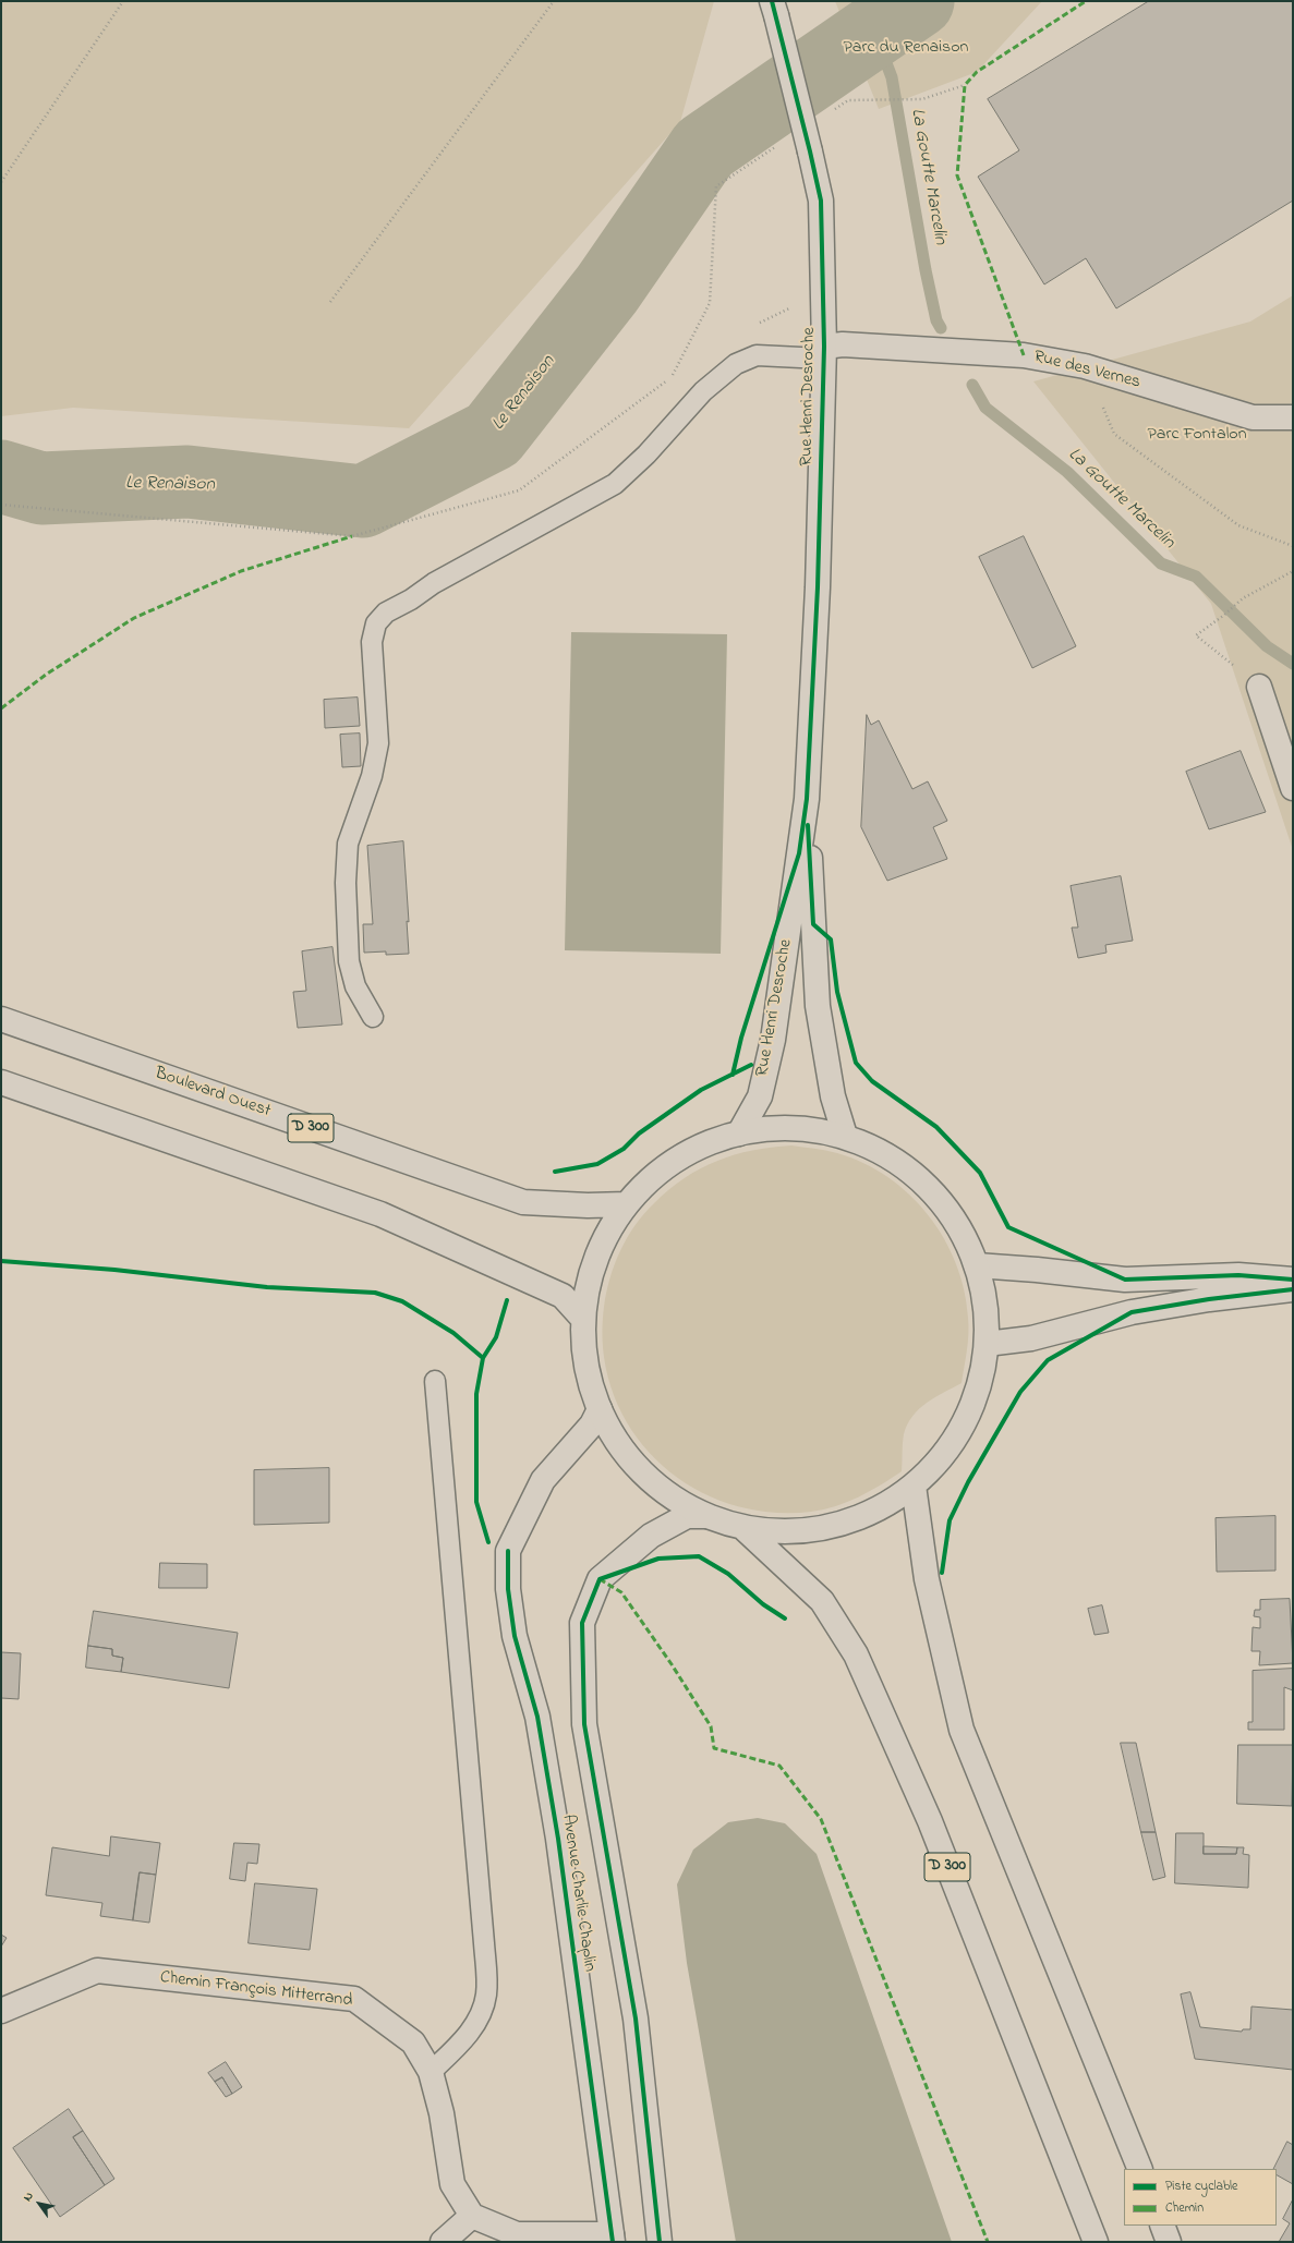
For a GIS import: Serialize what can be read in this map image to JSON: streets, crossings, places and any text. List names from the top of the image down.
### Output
{
  "streets": {
    "main road": [
      "Rue des Vernes",
      "Rue Henri Desroche",
      "Boulevard Ouest",
      "D 300",
      "Avenue Charlie Chaplin",
      "Chemin François Mitterrand"
    ]
  },
  "crossings": [
    ["Rue des Vernes", "Rue Henri Desroche"]
  ],
  "water": ["La Goutte Marcelin", "Le Renaison"],
  "parks": ["Parc du Renaison", "Parc Fontalon"],
  "legend": ["Piste cyclable", "Chemin"],
  "north": "top left"
}
